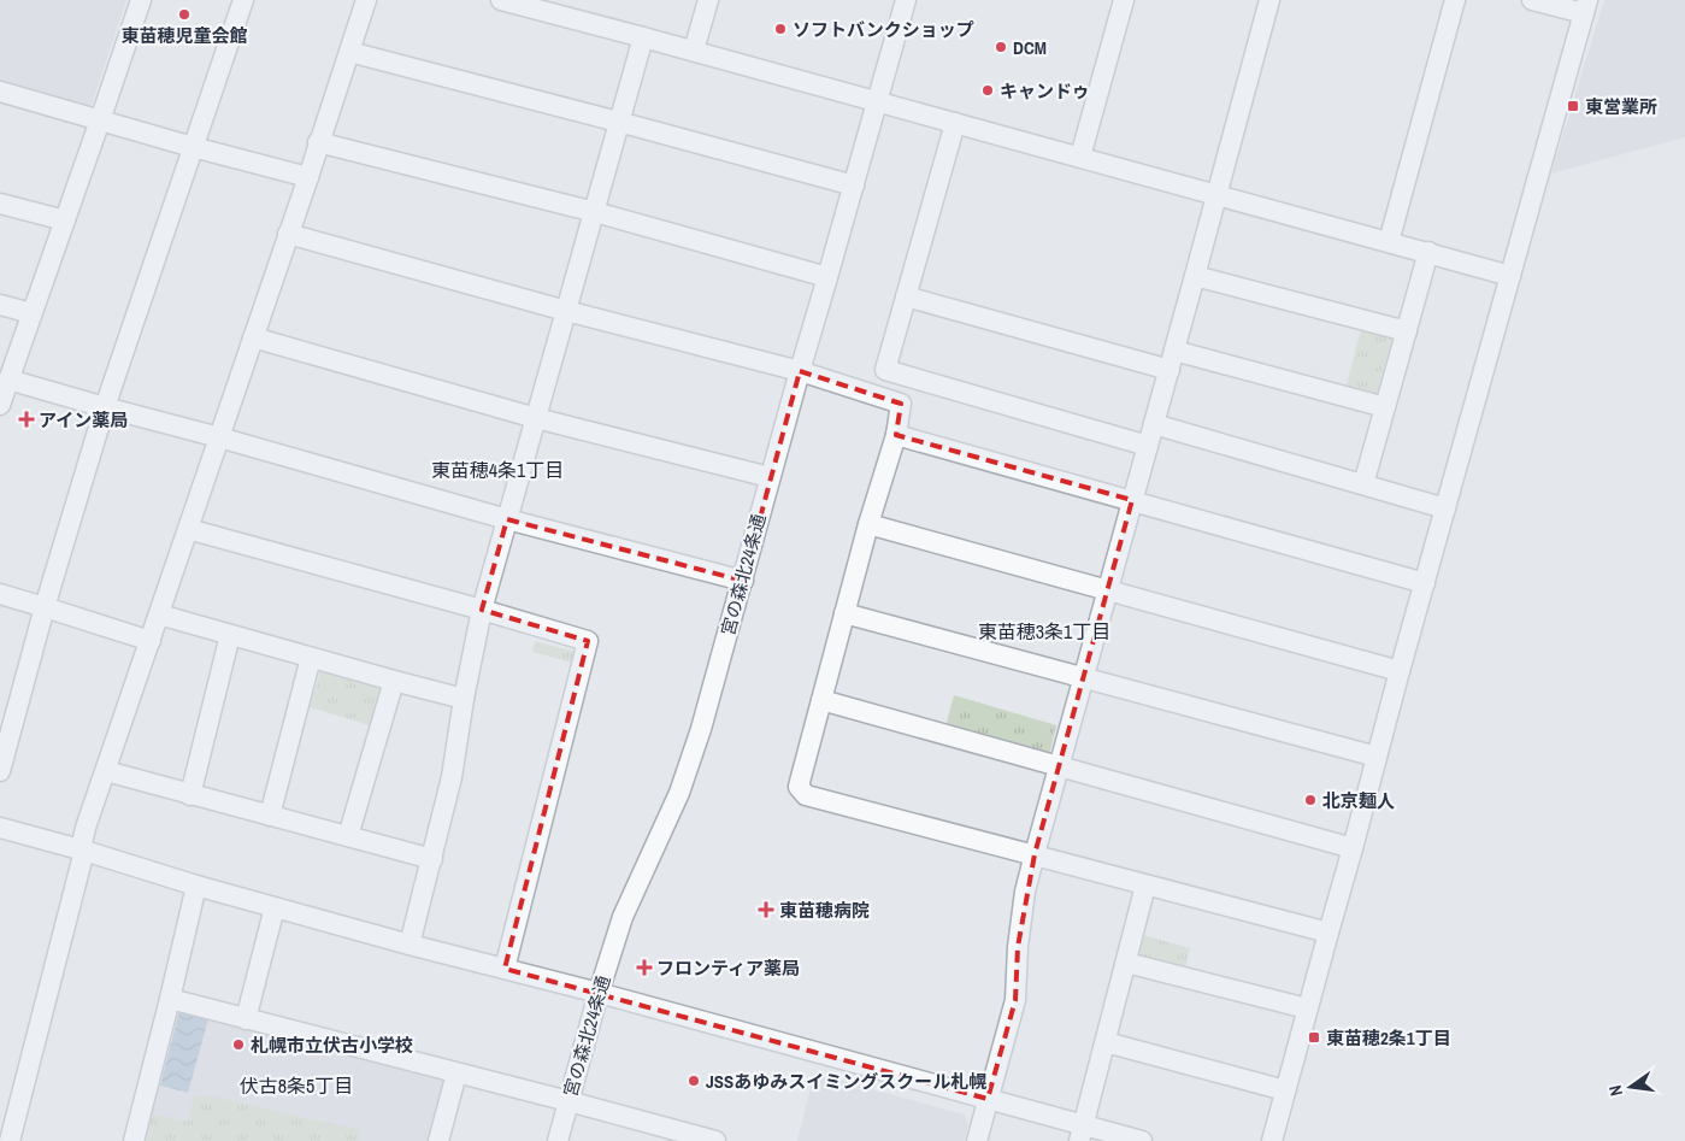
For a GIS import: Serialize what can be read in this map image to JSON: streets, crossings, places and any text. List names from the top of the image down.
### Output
{
  "streets": {
    "street": ["宮の森北24条通"]
  },
  "districts": ["東苗穂4条1丁目", "東苗穂3条1丁目", "伏古8条5丁目"],
  "places": {
    "other": [
      "東苗穂児童会館",
      "ソフトバンクショップ",
      "DCM",
      "キャンドゥ",
      "北京麺人",
      "札幌市立伏古小学校",
      "JSSあゆみスイミングスクール札幌"
    ],
    "transit": ["東営業所", "東苗穂2条1丁目"],
    "health": ["アイン薬局", "東苗穂病院", "フロンティア薬局"]
  },
  "north": "left"
}
